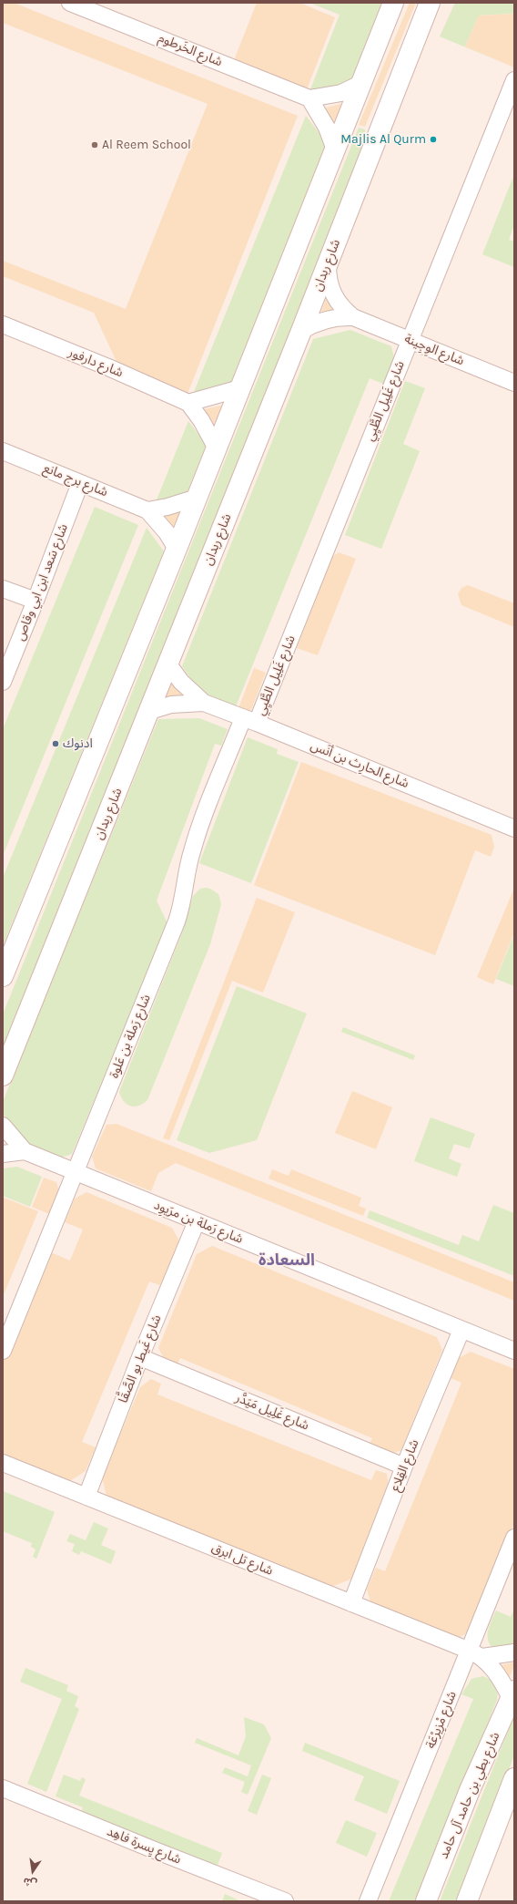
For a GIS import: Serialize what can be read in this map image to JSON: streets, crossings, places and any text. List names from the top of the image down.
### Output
{
  "streets": {
    "main road": ["شارع ربدان", "شارع بطي بن حامد آل حامد"],
    "street": [
      "شارع الخَرطوم",
      "شارع الوِجِينة",
      "شارع دارفور",
      "شارع غَلِيل الطَّيِي",
      "شارع برج مانع",
      "شارع سَعد ابن ابي وقاص",
      "شارع الحارِث بن أنَس",
      "شارع رَملة بن عَلوة",
      "شارع رَملة بن مرَيوِد",
      "شارع غَيط بو الصَّقَّا",
      "شارع غَلِيل مَيَدَّر",
      "شارع القِلاع",
      "شارع تل ابرق",
      "شارع مْزِيرْعَة",
      "شارع يِسرة فاهِد"
    ]
  },
  "crossings": [
    ["شارع ربدان", "شارع الوِجِينة"],
    ["شارع ربدان", "شارع الحارِث بن أنَس"],
    ["شارع الوِجِينة", "شارع غَلِيل الطَّيِي"],
    ["شارع غَلِيل الطَّيِي", "شارع الحارِث بن أنَس"],
    ["شارع غَلِيل الطَّيِي", "شارع رَملة بن عَلوة"],
    ["شارع برج مانع", "شارع سَعد ابن ابي وقاص"],
    ["شارع الحارِث بن أنَس", "شارع رَملة بن عَلوة"],
    ["شارع رَملة بن عَلوة", "شارع رَملة بن مرَيوِد"],
    ["شارع رَملة بن مرَيوِد", "شارع غَيط بو الصَّقَّا"],
    ["شارع رَملة بن مرَيوِد", "شارع القِلاع"],
    ["شارع غَيط بو الصَّقَّا", "شارع غَلِيل مَيَدَّر"],
    ["شارع غَيط بو الصَّقَّا", "شارع تل ابرق"],
    ["شارع غَلِيل مَيَدَّر", "شارع القِلاع"],
    ["شارع القِلاع", "شارع تل ابرق"],
    ["شارع تل ابرق", "شارع مْزِيرْعَة"],
    ["شارع تل ابرق", "شارع بطي بن حامد آل حامد"]
  ],
  "districts": ["السعادة"],
  "places": ["Majlis Al Qurm", "Al Reem School", "ادنوك"],
  "north": "bottom"
}
